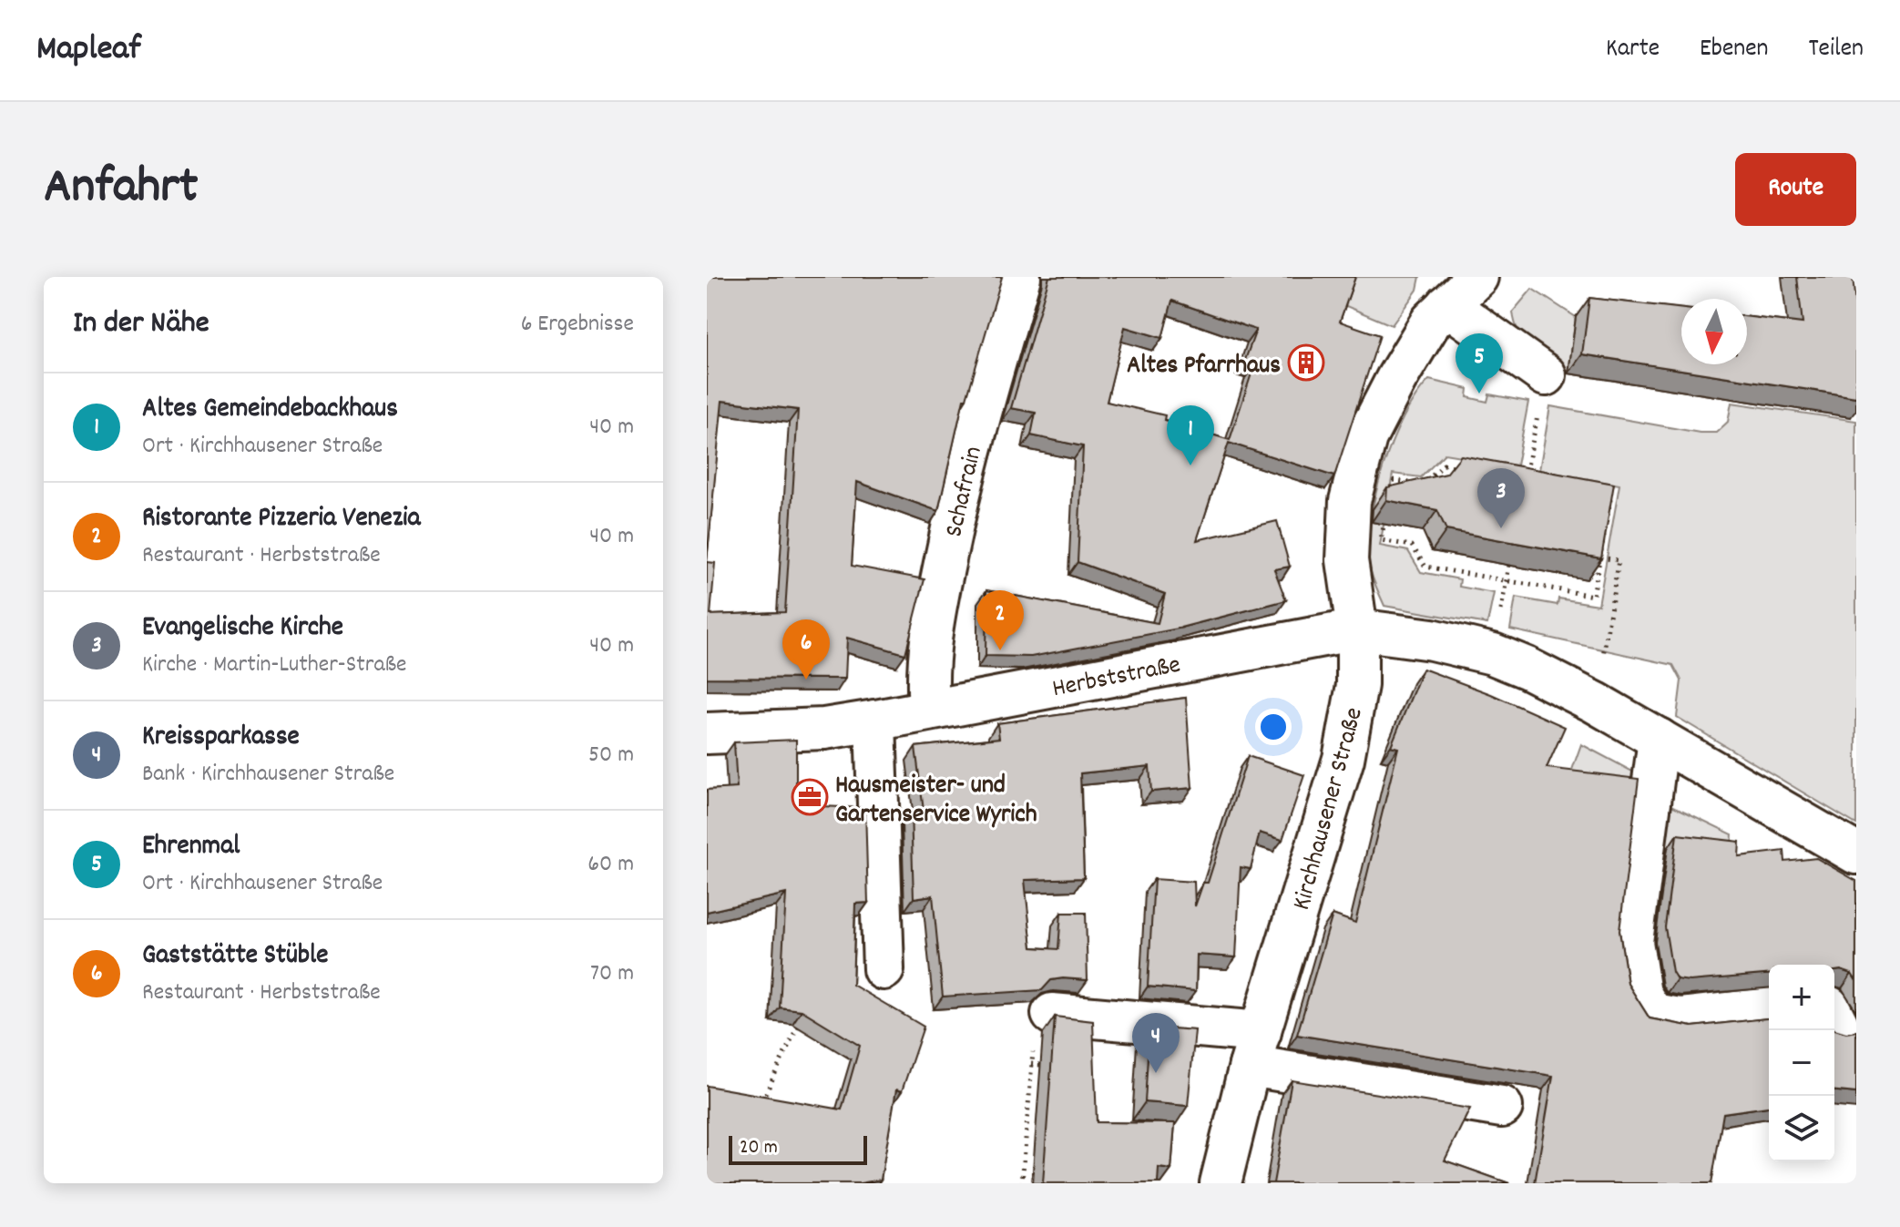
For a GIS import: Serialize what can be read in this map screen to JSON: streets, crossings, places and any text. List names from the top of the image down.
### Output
{
  "streets": {
    "street": ["Schafrain", "Herbststraße", "Kirchhausener Straße"]
  },
  "crossings": [
    ["Schafrain", "Herbststraße"],
    ["Herbststraße", "Kirchhausener Straße"]
  ],
  "places": {
    "building": ["Altes Pfarrhaus"],
    "office": ["Hausmeister- und Gartenservice Wyrich"]
  },
  "scale_bar": "20 m",
  "north": "bottom",
  "page": {
    "header": "Mapleaf",
    "nav": ["Karte", "Ebenen", "Teilen"],
    "title": "Anfahrt",
    "buttons": "Route",
    "heading": ["In der Nähe", "6 Ergebnisse"],
    "pins": [
      "5",
      "1",
      "3",
      "2",
      "6",
      "4"
    ],
    "list": [
      {
        "mark": "1",
        "name": "Altes Gemeindebackhaus",
        "note": "Ort · Kirchhausener Straße",
        "value": "40 m"
      },
      {
        "mark": "2",
        "name": "Ristorante Pizzeria Venezia",
        "note": "Restaurant · Herbststraße",
        "value": "40 m"
      },
      {
        "mark": "3",
        "name": "Evangelische Kirche",
        "note": "Kirche · Martin-Luther-Straße",
        "value": "40 m"
      },
      {
        "mark": "4",
        "name": "Kreissparkasse",
        "note": "Bank · Kirchhausener Straße",
        "value": "50 m"
      },
      {
        "mark": "5",
        "name": "Ehrenmal",
        "note": "Ort · Kirchhausener Straße",
        "value": "60 m"
      },
      {
        "mark": "6",
        "name": "Gaststätte Stüble",
        "note": "Restaurant · Herbststraße",
        "value": "70 m"
      }
    ],
    "map_buttons": ["+", "−"],
    "scale": "20 m"
  }
}
